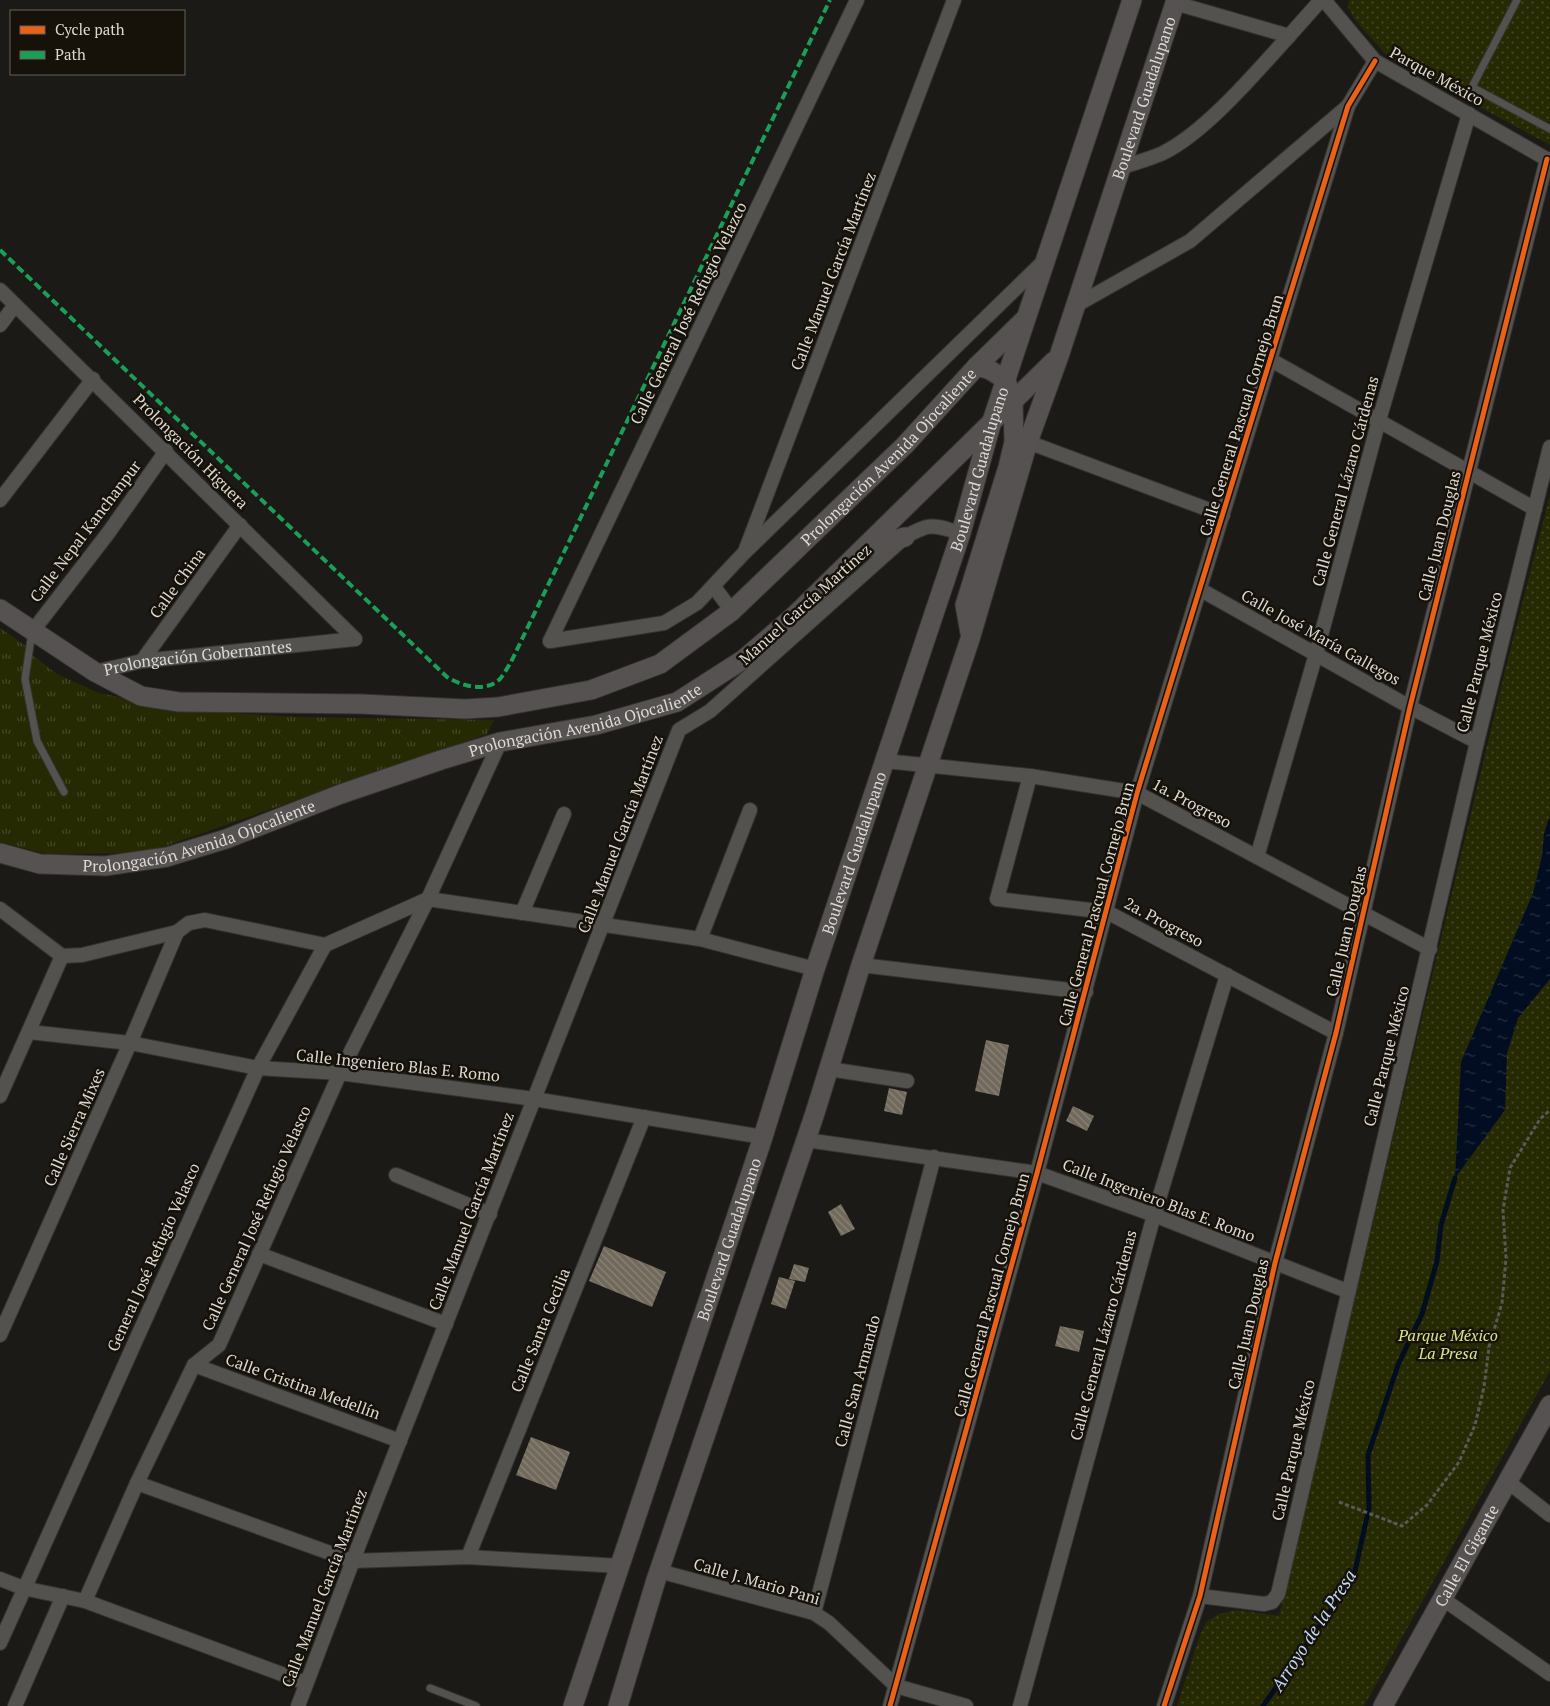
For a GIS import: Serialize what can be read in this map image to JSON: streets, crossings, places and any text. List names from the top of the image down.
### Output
{
  "streets": {
    "main road": [
      "Boulevard Guadalupano",
      "Prolongación Avenida Ojocaliente",
      "Prolongación Gobernantes",
      "Calle El Gigante"
    ],
    "street": [
      "Parque México",
      "Calle Manuel García Martínez",
      "Calle General José Refugio Velazco",
      "Calle General Pascual Cornejo Brun",
      "Prolongación Higuera",
      "Calle General Lázaro Cárdenas",
      "Calle Nepal Kanchanpur",
      "Calle Juan Douglas",
      "Calle China",
      "Manuel García Martínez",
      "Calle José María Gallegos",
      "Calle Parque México",
      "1a. Progreso",
      "2a. Progreso",
      "Calle Ingeniero Blas E. Romo",
      "Calle Sierra Mixes",
      "Calle General José Refugio Velasco",
      "General José Refugio Velasco",
      "Calle Santa Cecilia",
      "Calle San Armando",
      "Calle Cristina Medellín",
      "Calle J. Mario Pani"
    ]
  },
  "crossings": [
    ["Parque México", "Calle General Pascual Cornejo Brun"],
    ["Parque México", "Calle General Lázaro Cárdenas"],
    ["Parque México", "Calle Juan Douglas"],
    ["Boulevard Guadalupano", "Calle General Pascual Cornejo Brun"],
    ["Boulevard Guadalupano", "Prolongación Avenida Ojocaliente"],
    ["Boulevard Guadalupano", "Manuel García Martínez"],
    ["Boulevard Guadalupano", "1a. Progreso"],
    ["Boulevard Guadalupano", "Calle Ingeniero Blas E. Romo"],
    ["Boulevard Guadalupano", "Calle J. Mario Pani"],
    ["Calle Manuel García Martínez", "Prolongación Avenida Ojocaliente"],
    ["Calle Manuel García Martínez", "Manuel García Martínez"],
    ["Calle Manuel García Martínez", "Calle Ingeniero Blas E. Romo"],
    ["Calle Manuel García Martínez", "Calle Cristina Medellín"],
    ["Calle General José Refugio Velazco", "Prolongación Avenida Ojocaliente"],
    ["Calle General Pascual Cornejo Brun", "Calle José María Gallegos"],
    ["Calle General Pascual Cornejo Brun", "1a. Progreso"],
    ["Calle General Pascual Cornejo Brun", "2a. Progreso"],
    ["Calle General Pascual Cornejo Brun", "Calle Ingeniero Blas E. Romo"],
    ["Calle General Pascual Cornejo Brun", "Calle J. Mario Pani"],
    ["Prolongación Higuera", "Calle Nepal Kanchanpur"],
    ["Prolongación Higuera", "Calle China"],
    ["Prolongación Higuera", "Prolongación Gobernantes"],
    ["Prolongación Avenida Ojocaliente", "Prolongación Gobernantes"],
    ["Prolongación Avenida Ojocaliente", "Calle General José Refugio Velasco"],
    ["Calle General Lázaro Cárdenas", "Calle José María Gallegos"],
    ["Calle General Lázaro Cárdenas", "1a. Progreso"],
    ["Calle General Lázaro Cárdenas", "2a. Progreso"],
    ["Calle General Lázaro Cárdenas", "Calle Ingeniero Blas E. Romo"],
    ["Calle Nepal Kanchanpur", "Prolongación Gobernantes"],
    ["Calle Juan Douglas", "Calle José María Gallegos"],
    ["Calle Juan Douglas", "Calle Parque México"],
    ["Calle Juan Douglas", "1a. Progreso"],
    ["Calle Juan Douglas", "2a. Progreso"],
    ["Calle Juan Douglas", "Calle Ingeniero Blas E. Romo"],
    ["Calle China", "Prolongación Gobernantes"],
    ["Calle José María Gallegos", "Calle Parque México"],
    ["Calle Parque México", "1a. Progreso"],
    ["Calle Parque México", "Calle Ingeniero Blas E. Romo"],
    ["1a. Progreso", "2a. Progreso"],
    ["Calle Ingeniero Blas E. Romo", "Calle Sierra Mixes"],
    ["Calle Ingeniero Blas E. Romo", "Calle General José Refugio Velasco"],
    ["Calle Ingeniero Blas E. Romo", "General José Refugio Velasco"],
    ["Calle Ingeniero Blas E. Romo", "Calle Santa Cecilia"],
    ["Calle Ingeniero Blas E. Romo", "Calle San Armando"],
    ["Calle General José Refugio Velasco", "Calle Cristina Medellín"],
    ["Calle San Armando", "Calle J. Mario Pani"]
  ],
  "water": ["Arroyo de la Presa"],
  "parks": ["Parque México La Presa"],
  "legend": ["Cycle path", "Path"]
}
